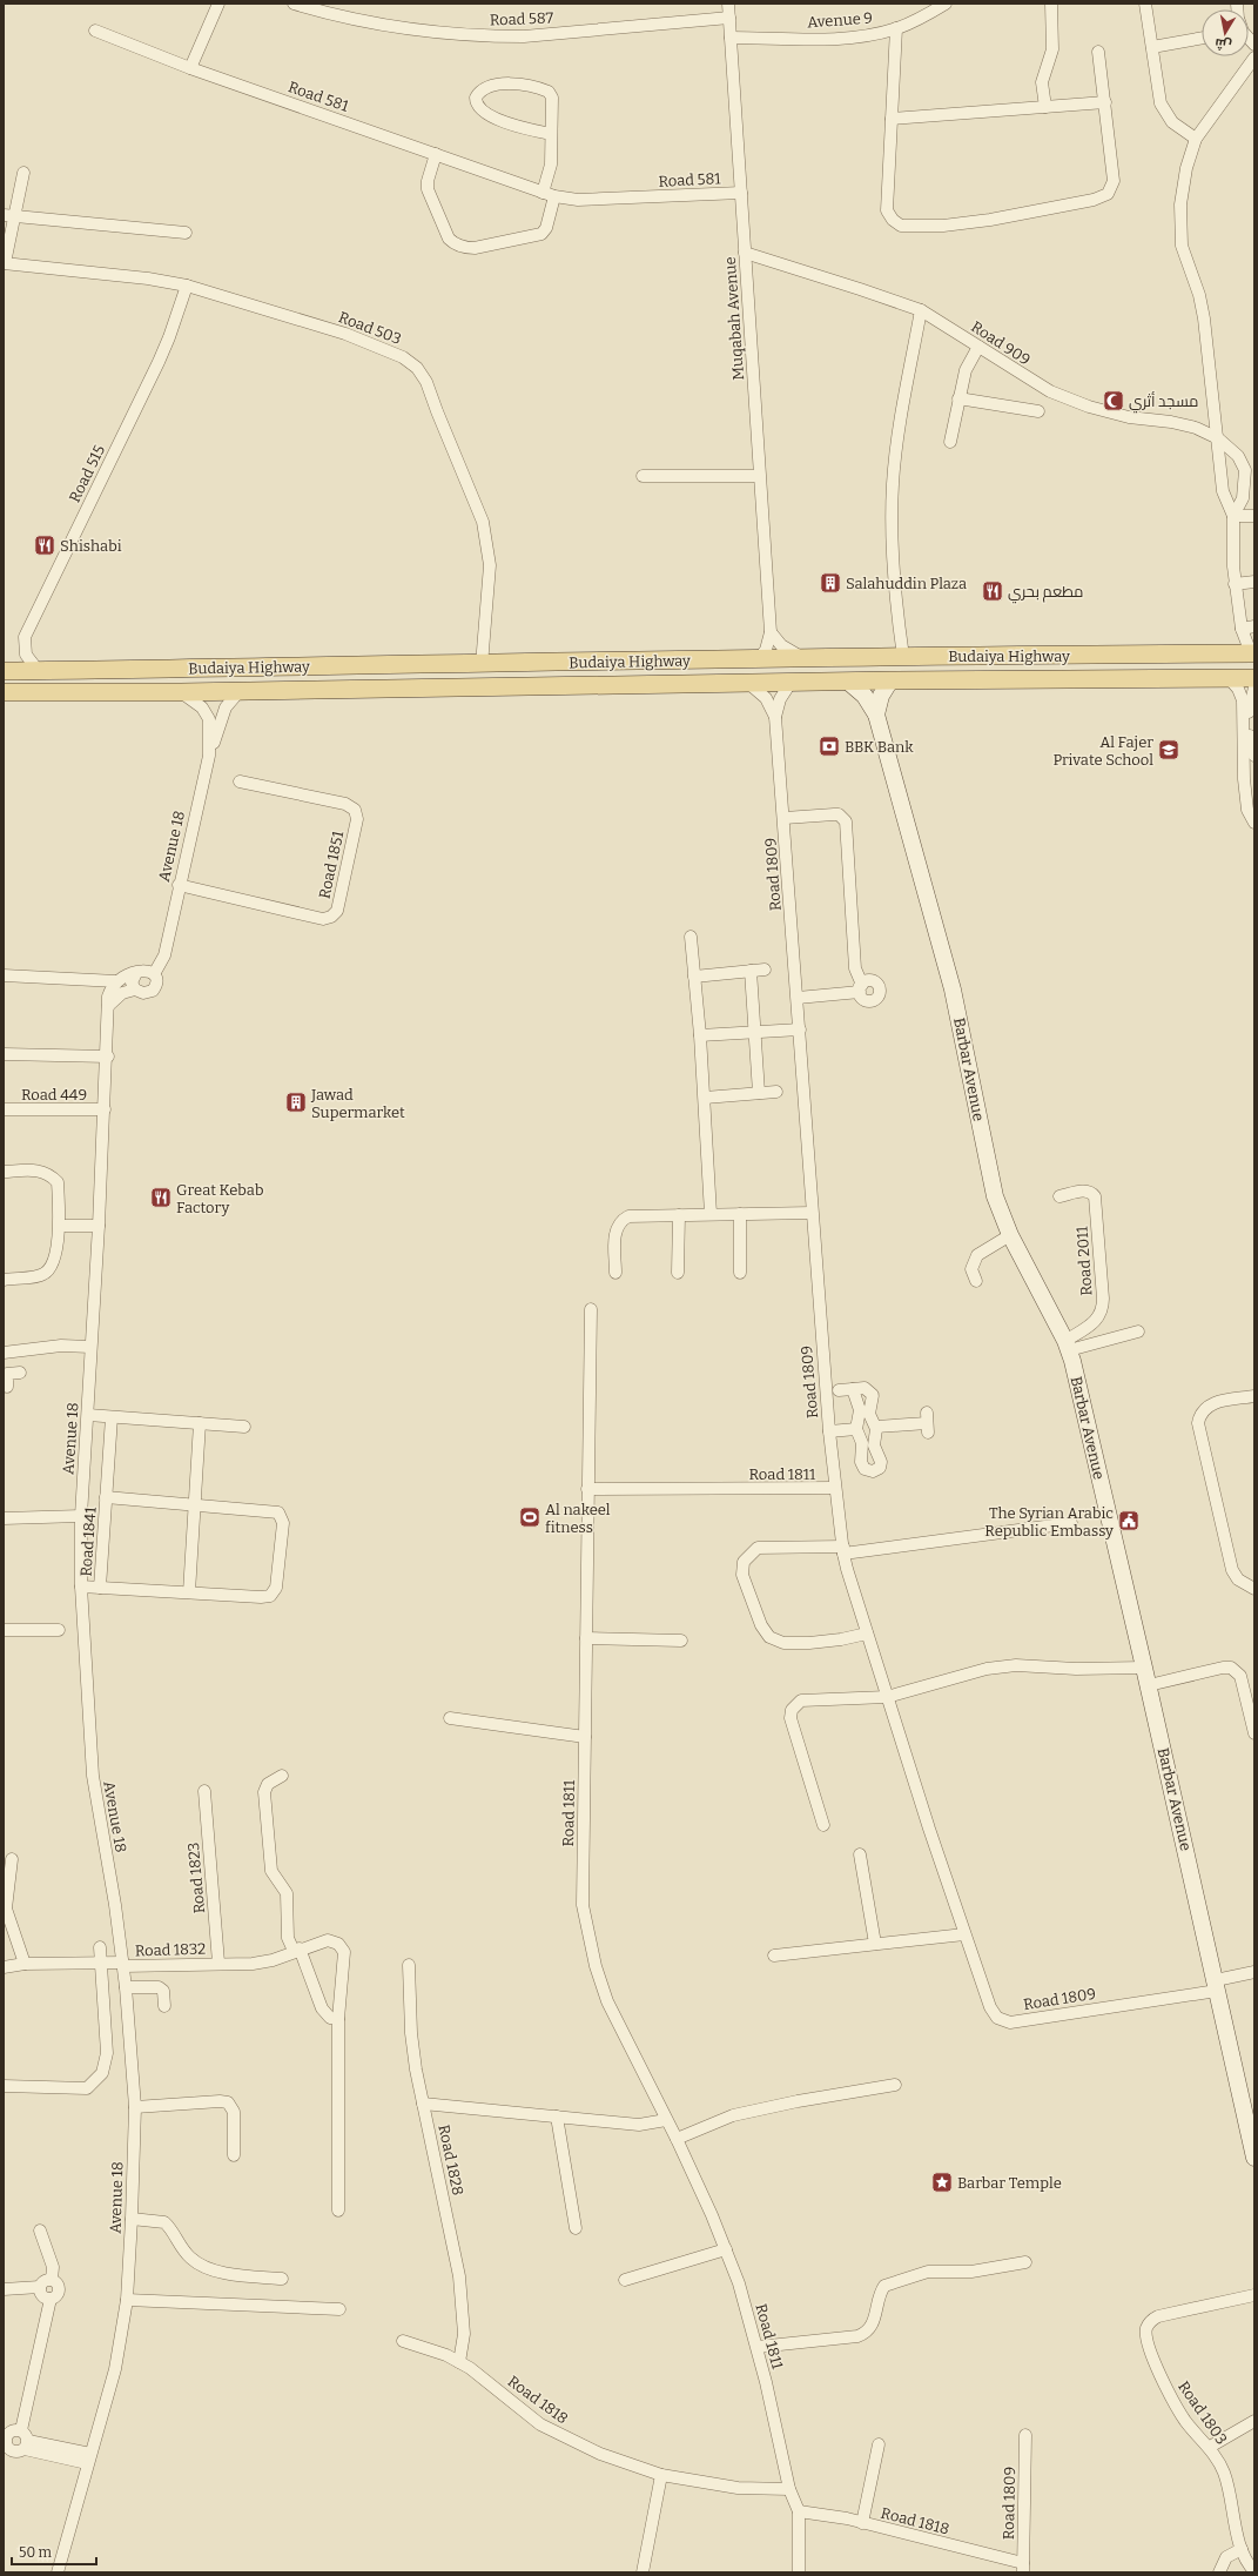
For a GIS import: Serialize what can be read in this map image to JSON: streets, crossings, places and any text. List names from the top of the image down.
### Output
{
  "streets": {
    "main road": ["Budaiya Highway"],
    "street": [
      "Road 587",
      "Avenue 9",
      "Road 581",
      "Muqabah Avenue",
      "Road 503",
      "Road 909",
      "Road 515",
      "Avenue 18",
      "Road 1851",
      "Road 1809",
      "Barbar Avenue",
      "Road 449",
      "Road 2011",
      "Road 1811",
      "Road 1841",
      "Road 1823",
      "Road 1832",
      "Road 1828",
      "Road 1818",
      "Road 1803"
    ]
  },
  "crossings": [
    ["Road 587", "Muqabah Avenue"],
    ["Avenue 9", "Muqabah Avenue"],
    ["Road 581", "Muqabah Avenue"],
    ["Muqabah Avenue", "Road 909"],
    ["Muqabah Avenue", "Budaiya Highway"],
    ["Road 503", "Road 515"],
    ["Road 503", "Budaiya Highway"],
    ["Road 515", "Budaiya Highway"],
    ["Budaiya Highway", "Avenue 18"],
    ["Budaiya Highway", "Road 1809"],
    ["Budaiya Highway", "Barbar Avenue"],
    ["Avenue 18", "Road 1851"],
    ["Avenue 18", "Road 449"],
    ["Avenue 18", "Road 1841"],
    ["Avenue 18", "Road 1832"],
    ["Road 1809", "Barbar Avenue"],
    ["Road 1809", "Road 1811"],
    ["Road 1809", "Road 1818"],
    ["Barbar Avenue", "Road 2011"],
    ["Road 1811", "Road 1818"],
    ["Road 1823", "Road 1832"],
    ["Road 1828", "Road 1818"]
  ],
  "places": {
    "mosque": ["مسجد أثري"],
    "restaurant": ["Shishabi", "مطعم بحري", "Great Kebab Factory"],
    "building": ["Salahuddin Plaza", "Jawad Supermarket"],
    "bank": ["BBK Bank"],
    "school or university": ["Al Fajer Private School"],
    "sports": ["Al nakeel fitness"],
    "public building": ["The Syrian Arabic Republic Embassy"],
    "place": ["Barbar Temple"]
  },
  "scale_bar": "50 m",
  "north": "bottom"
}
